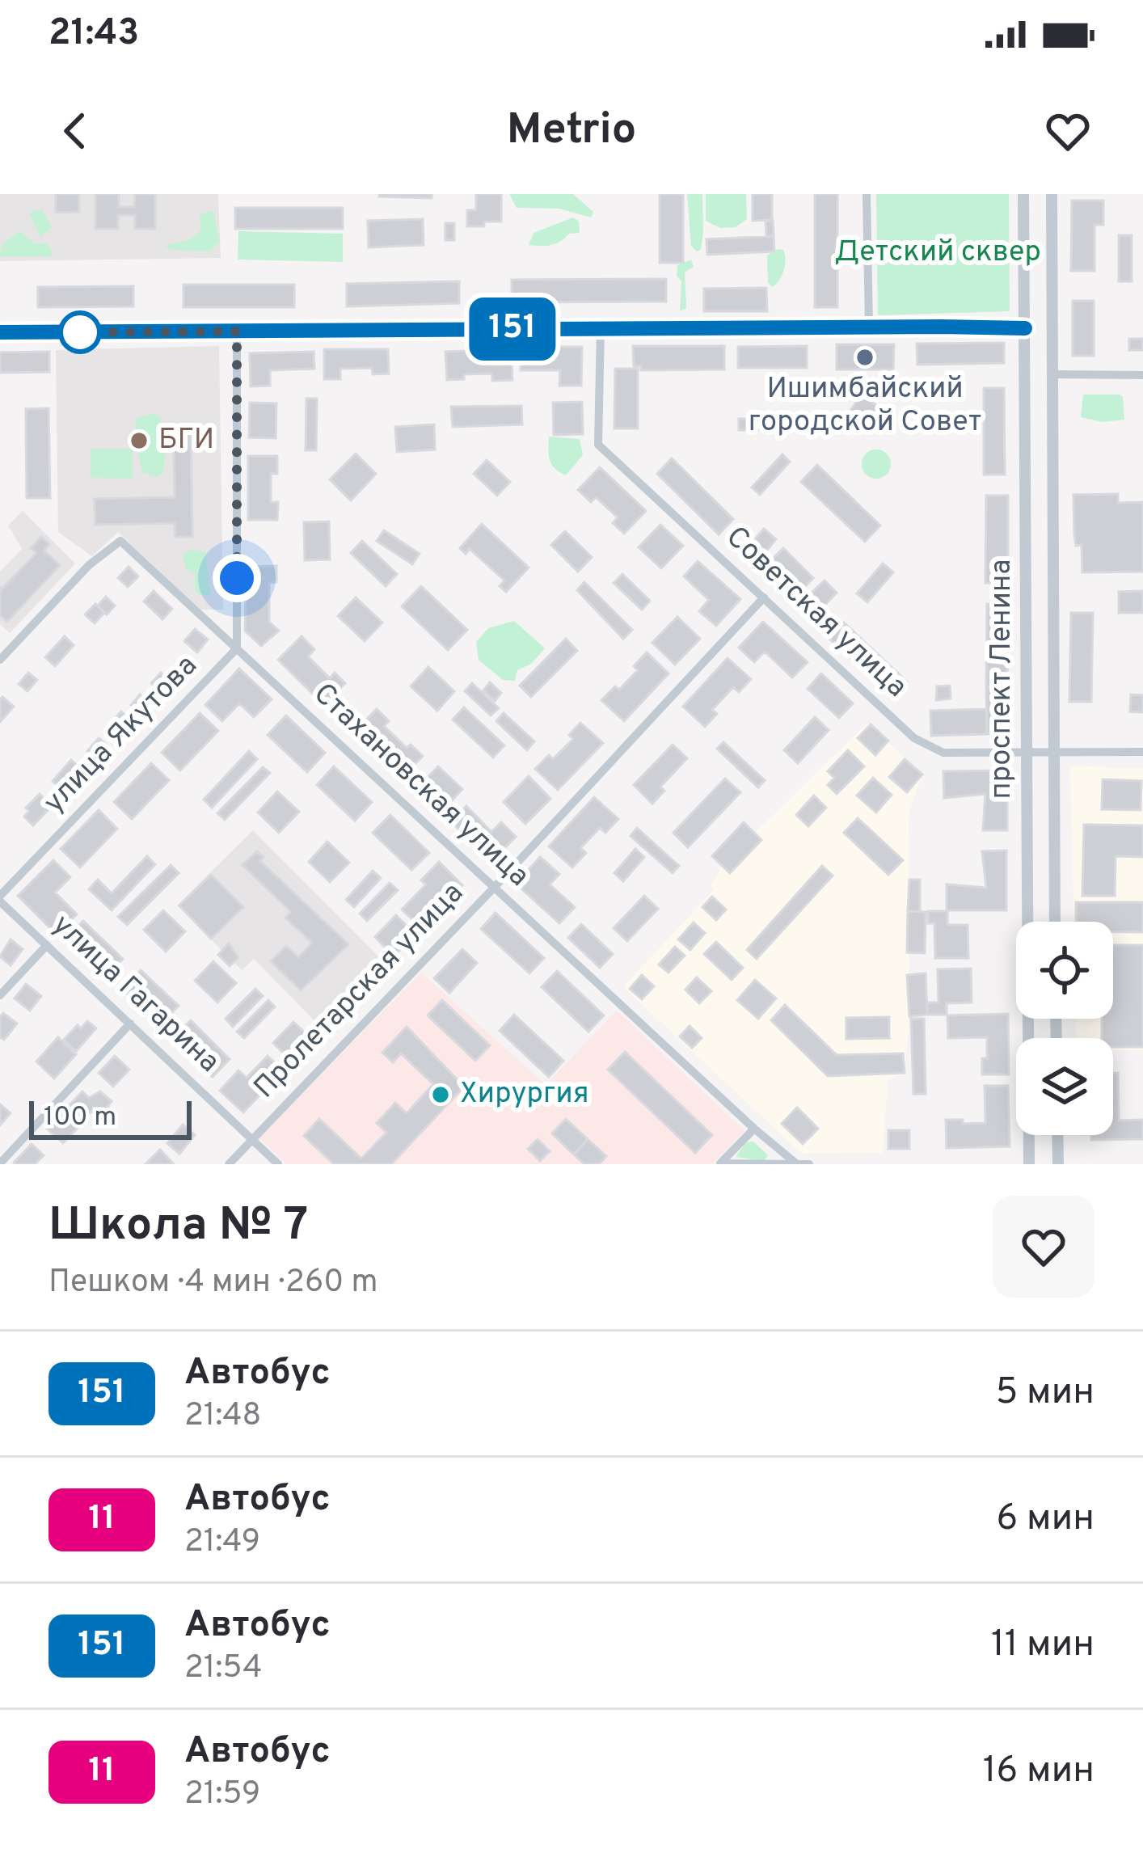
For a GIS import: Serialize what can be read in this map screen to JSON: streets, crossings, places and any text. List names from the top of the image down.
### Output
{
  "streets": {
    "street": [
      "Советская улица",
      "проспект Ленина",
      "улица Якутова",
      "Стахановская улица",
      "Пролетарская улица",
      "улица Гагарина"
    ]
  },
  "crossings": [
    ["Советская улица", "проспект Ленина"],
    ["Советская улица", "Пролетарская улица"],
    ["улица Якутова", "Стахановская улица"],
    ["улица Якутова", "улица Гагарина"],
    ["Стахановская улица", "Пролетарская улица"],
    ["Пролетарская улица", "улица Гагарина"]
  ],
  "parks": ["Детский сквер"],
  "places": ["Ишимбайский городской Совет", "БГИ", "Хирургия"],
  "lines": ["bus line 151"],
  "scale_bar": "100 m",
  "page": {
    "status": "21:43",
    "header": "Metrio",
    "on_map": "151",
    "scale": "100 m",
    "heading": ["Школа № 7", "Пешком · 4 мин · 260 m"],
    "list": [
      {
        "mark": "151",
        "name": "Автобус",
        "note": "21:48",
        "value": "5 мин"
      },
      {
        "mark": "11",
        "name": "Автобус",
        "note": "21:49",
        "value": "6 мин"
      },
      {
        "mark": "151",
        "name": "Автобус",
        "note": "21:54",
        "value": "11 мин"
      },
      {
        "mark": "11",
        "name": "Автобус",
        "note": "21:59",
        "value": "16 мин"
      }
    ]
  }
}
